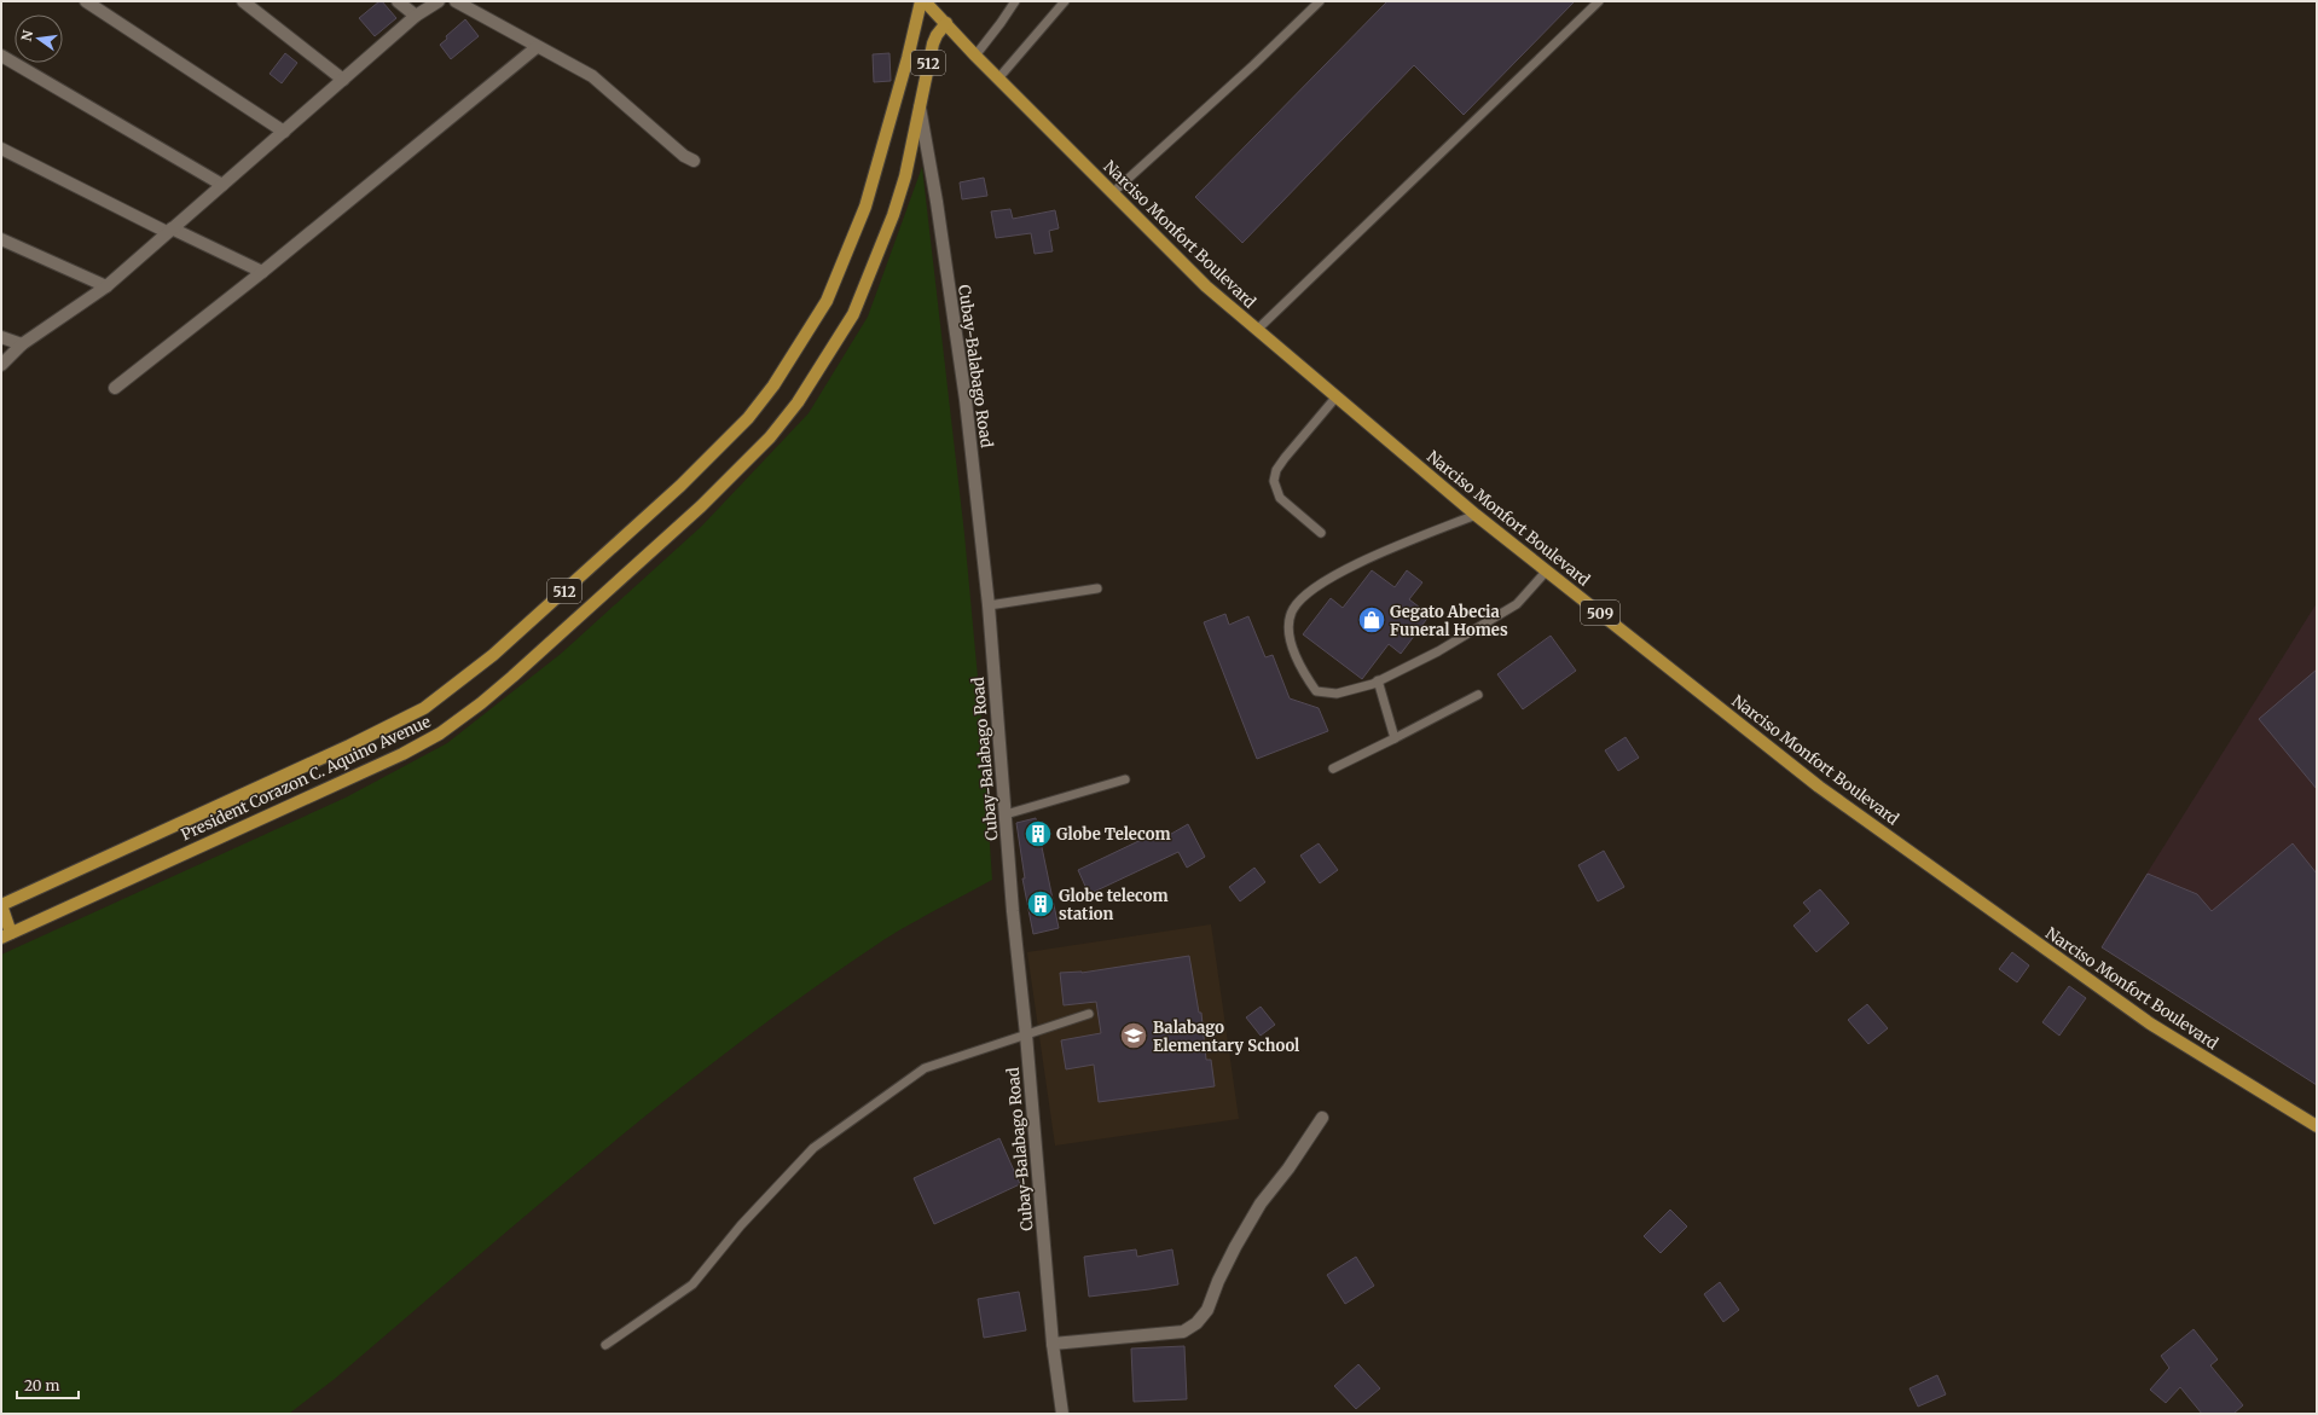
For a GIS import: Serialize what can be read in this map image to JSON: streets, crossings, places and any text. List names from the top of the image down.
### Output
{
  "streets": {
    "main road": [
      "512",
      "Narciso Monfort Boulevard",
      "509",
      "President Corazon C. Aquino Avenue"
    ],
    "street": ["Cubay-Balabago Road"]
  },
  "crossings": [
    ["Narciso Monfort Boulevard", "President Corazon C. Aquino Avenue"],
    ["Cubay-Balabago Road", "President Corazon C. Aquino Avenue"]
  ],
  "places": {
    "shop": ["Gegato Abecia Funeral Homes"],
    "building": ["Globe Telecom", "Globe telecom station"],
    "school or university": ["Balabago Elementary School"]
  },
  "scale_bar": "20 m",
  "north": "left"
}
